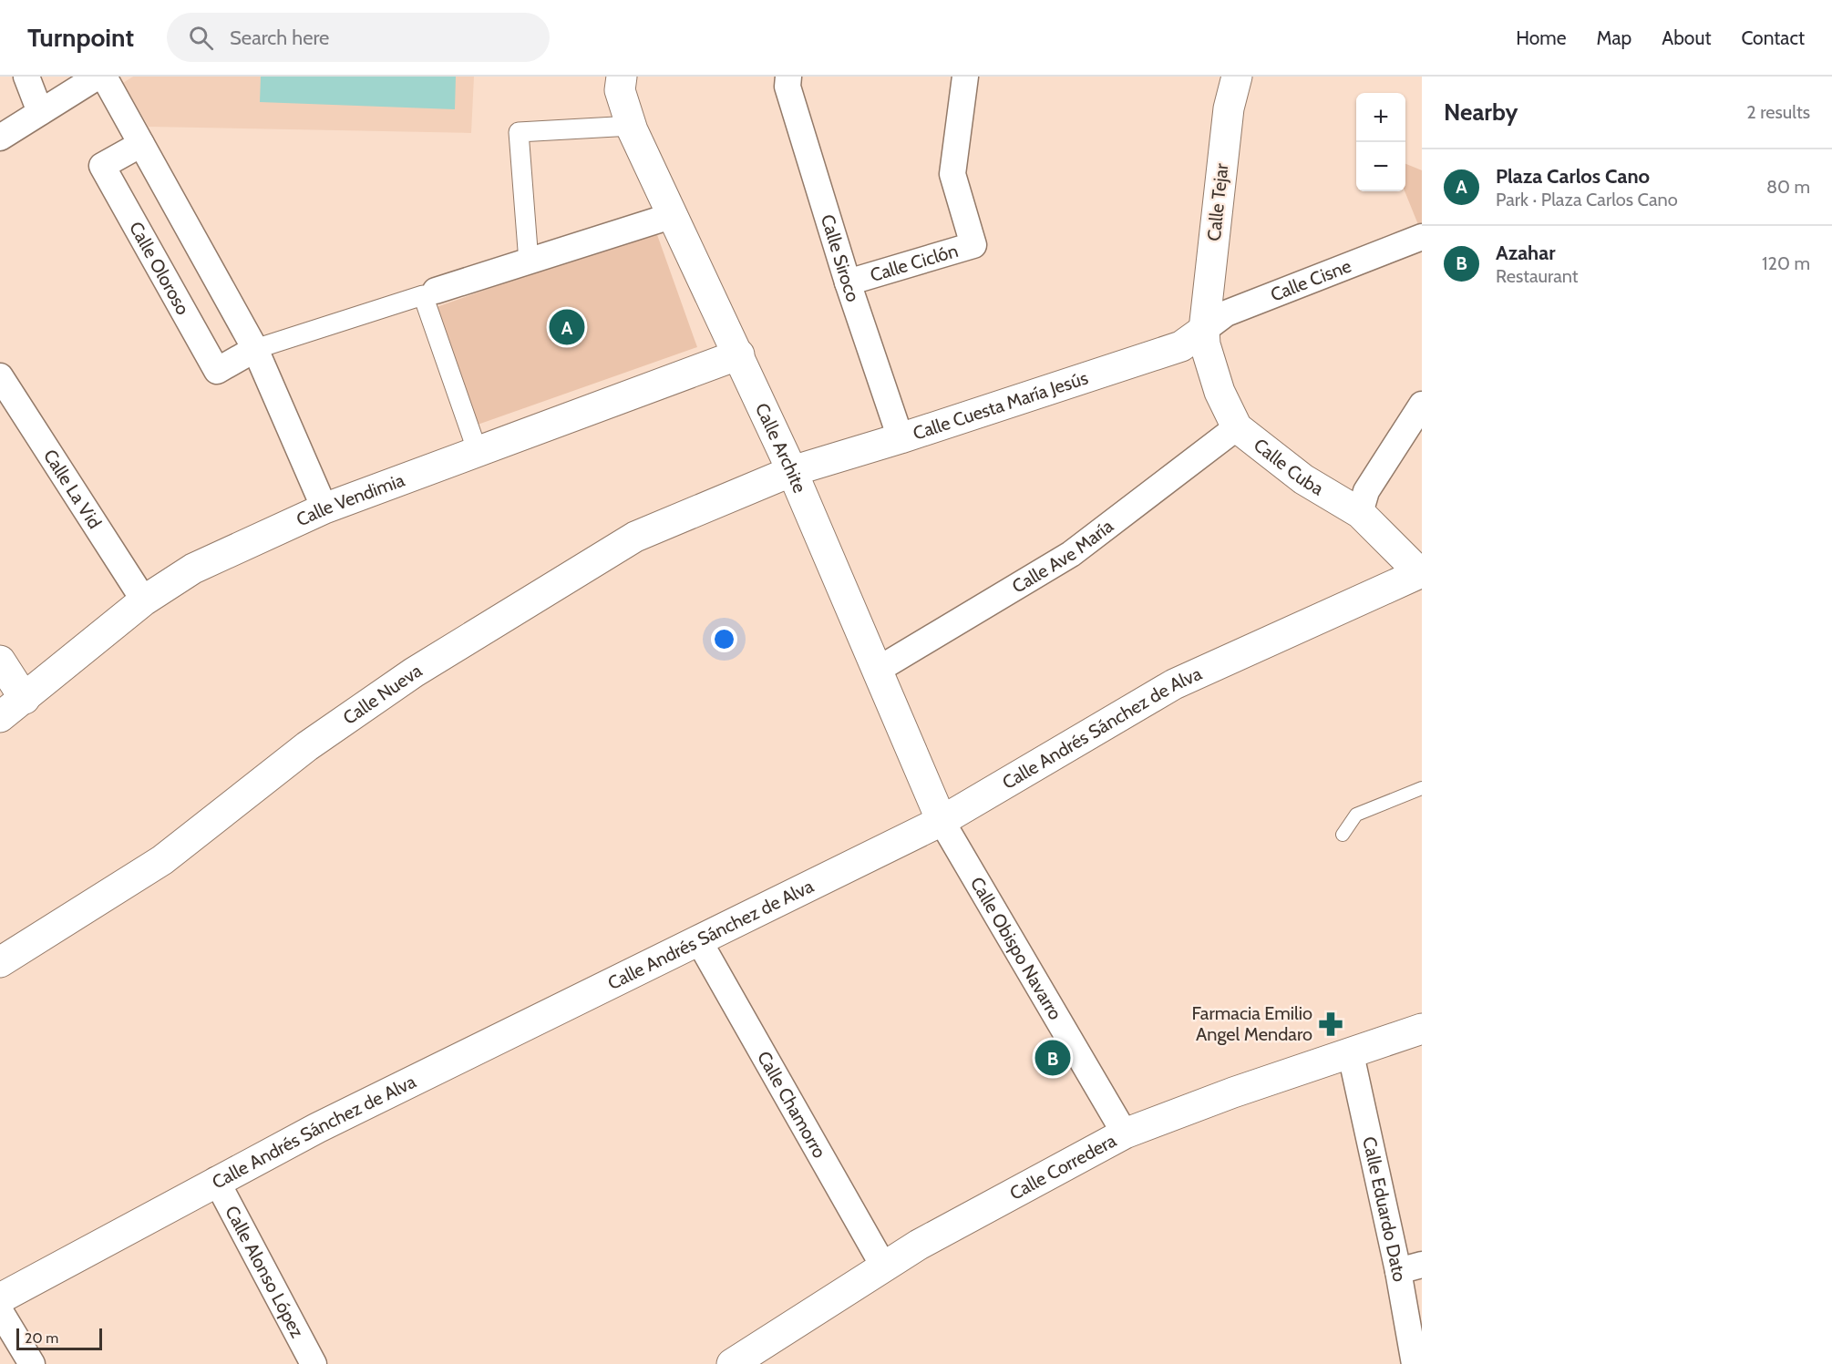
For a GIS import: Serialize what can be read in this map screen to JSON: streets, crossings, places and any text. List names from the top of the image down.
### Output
{
  "streets": {
    "street": [
      "Calle Tejar",
      "Calle Siroco",
      "Calle Ciclón",
      "Calle Oloroso",
      "Calle Cisne",
      "Calle Cuesta María Jesús",
      "Calle Archite",
      "Calle Cuba",
      "Calle La Vid",
      "Calle Vendimia",
      "Calle Ave María",
      "Calle Nueva",
      "Calle Andrés Sánchez de Alva",
      "Calle Obispo Navarro",
      "Calle Chamorro",
      "Calle Corredera",
      "Calle Eduardo Dato",
      "Calle Alonso López"
    ]
  },
  "crossings": [
    ["Calle Tejar", "Calle Cisne"],
    ["Calle Tejar", "Calle Cuesta María Jesús"],
    ["Calle Tejar", "Calle Cuba"],
    ["Calle Siroco", "Calle Ciclón"],
    ["Calle Siroco", "Calle Cuesta María Jesús"],
    ["Calle Cisne", "Calle Cuesta María Jesús"],
    ["Calle Cisne", "Calle Cuba"],
    ["Calle Cuesta María Jesús", "Calle Archite"],
    ["Calle Cuesta María Jesús", "Calle Cuba"],
    ["Calle Cuesta María Jesús", "Calle Nueva"],
    ["Calle Archite", "Calle Vendimia"],
    ["Calle Archite", "Calle Ave María"],
    ["Calle Archite", "Calle Nueva"],
    ["Calle Archite", "Calle Andrés Sánchez de Alva"],
    ["Calle Archite", "Calle Obispo Navarro"],
    ["Calle Cuba", "Calle Ave María"],
    ["Calle Cuba", "Calle Andrés Sánchez de Alva"],
    ["Calle La Vid", "Calle Vendimia"],
    ["Calle Andrés Sánchez de Alva", "Calle Obispo Navarro"],
    ["Calle Andrés Sánchez de Alva", "Calle Chamorro"],
    ["Calle Andrés Sánchez de Alva", "Calle Alonso López"],
    ["Calle Obispo Navarro", "Calle Corredera"],
    ["Calle Chamorro", "Calle Corredera"],
    ["Calle Corredera", "Calle Eduardo Dato"]
  ],
  "places": {
    "pharmacy": ["Farmacia Emilio Angel Mendaro"]
  },
  "scale_bar": "20 m",
  "page": {
    "header": "Turnpoint",
    "search": "Search here",
    "nav": [
      "Home",
      "Map",
      "About",
      "Contact"
    ],
    "heading": ["Nearby", "2 results"],
    "map_buttons": ["+", "−"],
    "list": [
      {
        "mark": "A",
        "name": "Plaza Carlos Cano",
        "note": "Park · Plaza Carlos Cano",
        "value": "80 m"
      },
      {
        "mark": "B",
        "name": "Azahar",
        "note": "Restaurant",
        "value": "120 m"
      }
    ],
    "pins": ["A", "B"],
    "scale": "20 m"
  }
}
